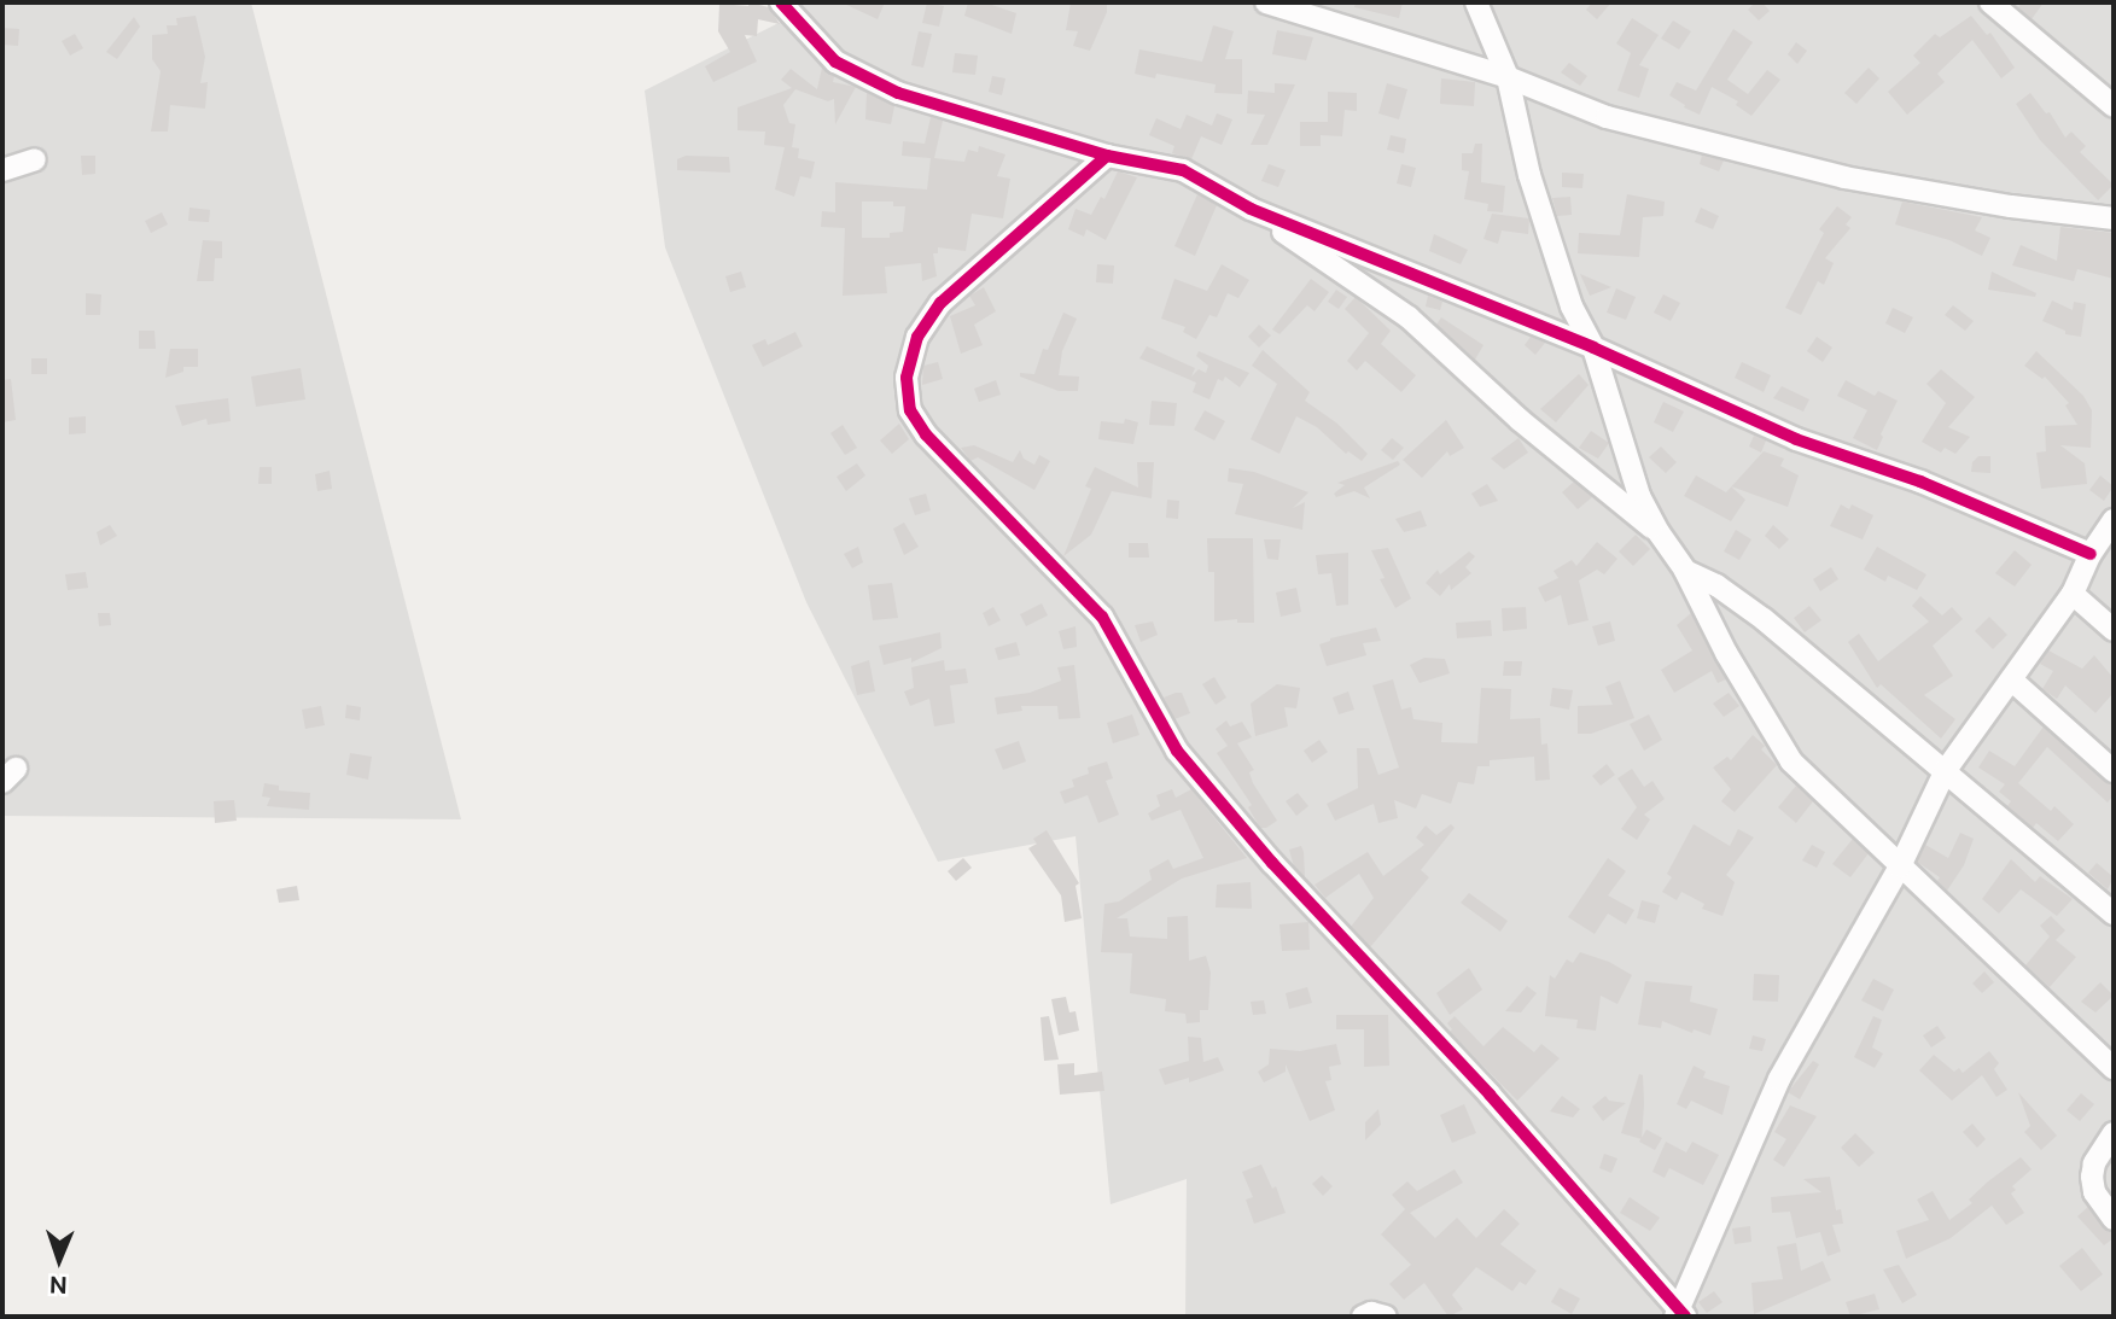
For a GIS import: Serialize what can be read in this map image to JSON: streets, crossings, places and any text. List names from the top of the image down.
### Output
{
  "north": "bottom"
}
